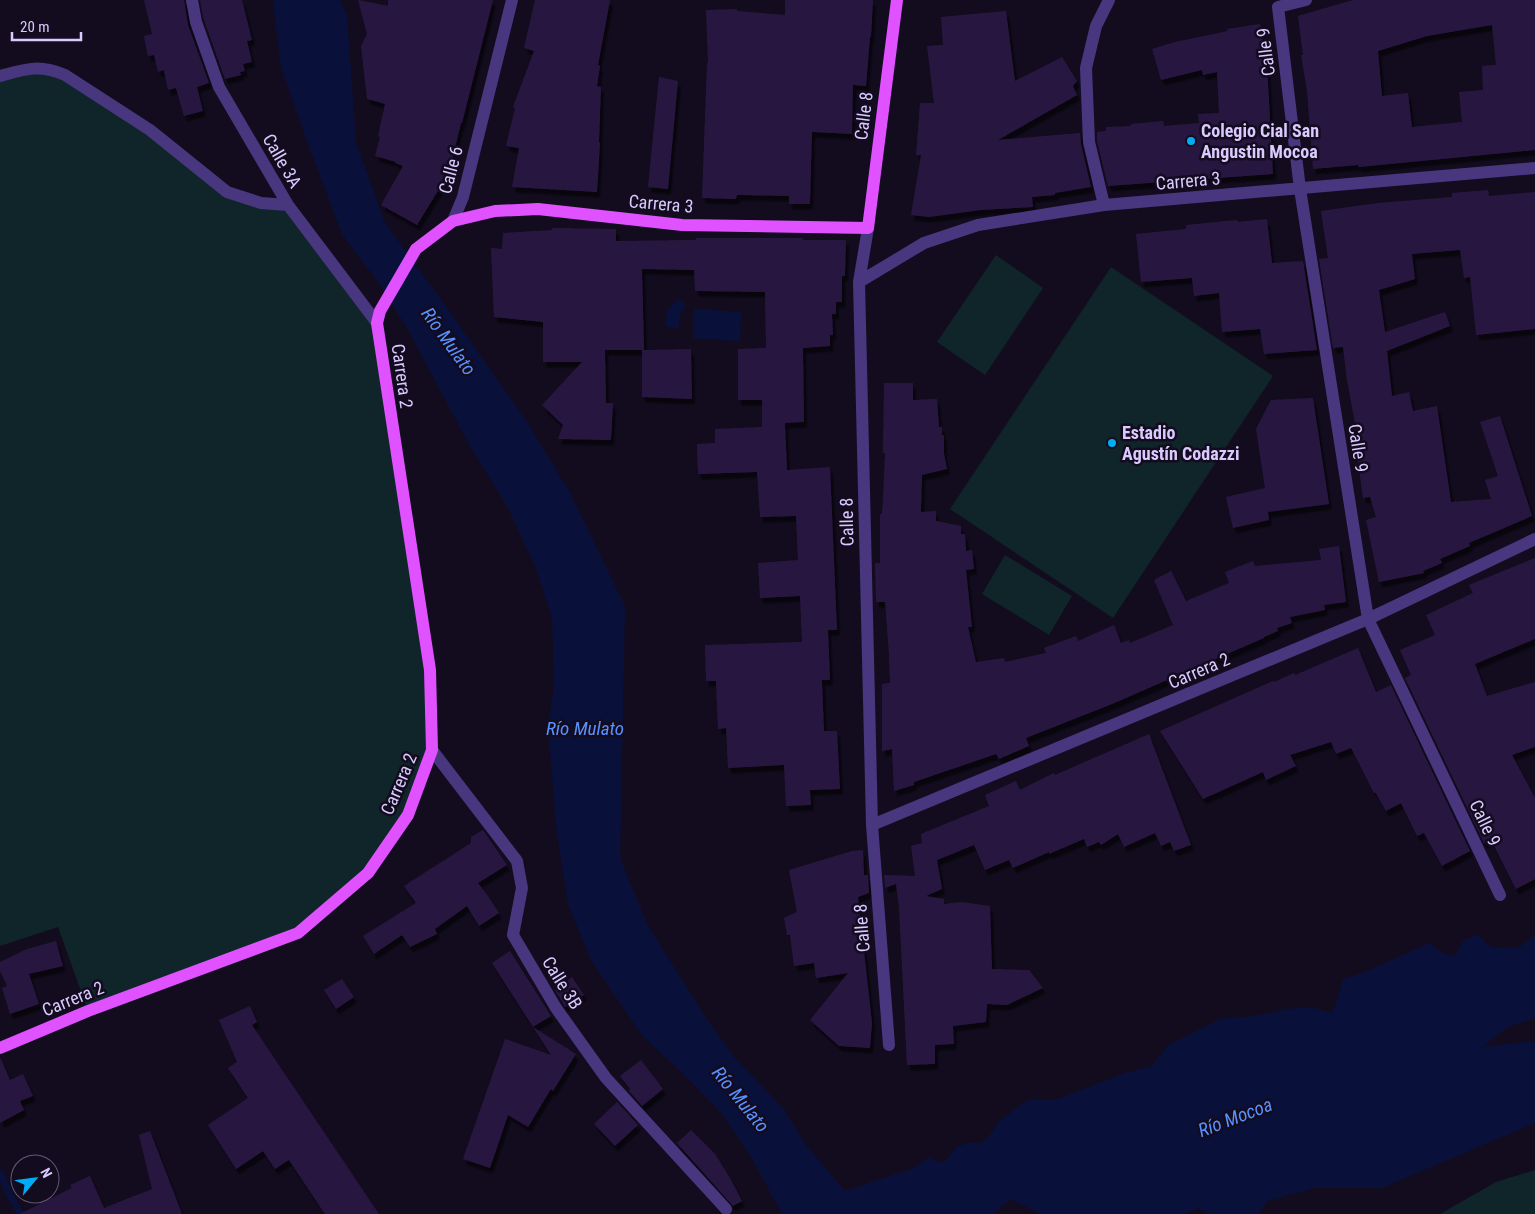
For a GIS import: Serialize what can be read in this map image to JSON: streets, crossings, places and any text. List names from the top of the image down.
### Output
{
  "streets": {
    "main road": [
      "Calle 8",
      "Calle 6",
      "Carrera 3",
      "Carrera 2"
    ],
    "street": ["Calle 9", "Calle 3A", "Calle 3B"]
  },
  "crossings": [
    ["Calle 9", "Carrera 3"],
    ["Calle 9", "Carrera 2"],
    ["Calle 8", "Carrera 3"],
    ["Calle 8", "Carrera 2"],
    ["Calle 3A", "Calle 6"],
    ["Calle 3A", "Carrera 2"],
    ["Calle 6", "Carrera 3"],
    ["Calle 6", "Carrera 2"],
    ["Carrera 2", "Calle 3B"]
  ],
  "water": ["Río Mulato", "Río Mocoa"],
  "places": ["Colegio Cial San Angustin Mocoa", "Estadio Agustín Codazzi"],
  "scale_bar": "20 m",
  "north": "top right"
}
